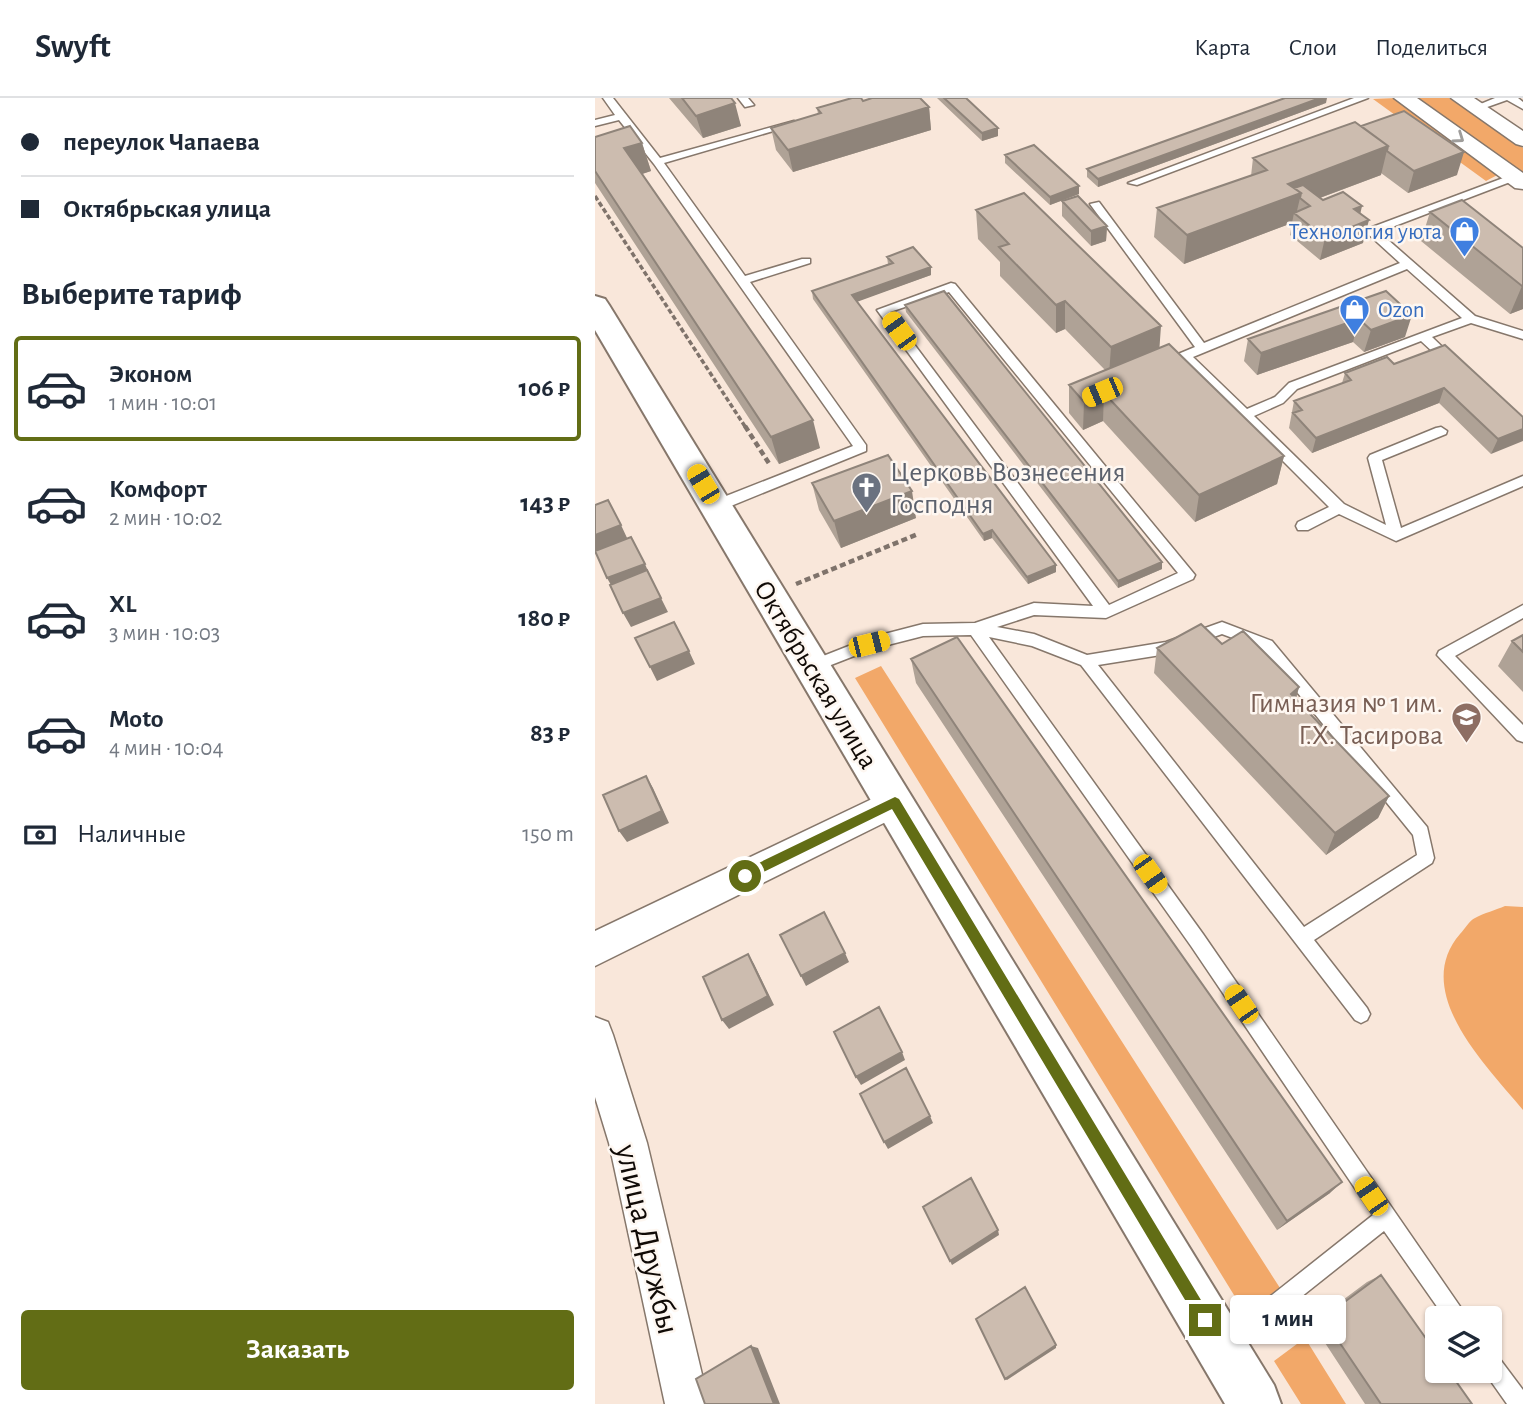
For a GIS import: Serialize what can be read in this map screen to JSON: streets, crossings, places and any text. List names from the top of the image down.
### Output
{
  "streets": {
    "street": ["Октябрьская улица", "улица Дружбы"]
  },
  "places": {
    "shop": ["Технология уюта", "Ozon"],
    "church": ["Церковь Вознесения Господня"],
    "school or university": ["Гимназия № 1 им. Г.Х. Тасирова"]
  },
  "page": {
    "header": "Swyft",
    "nav": ["Карта", "Слои", "Поделиться"],
    "banner": ["переулок Чапаева", "Октябрьская улица"],
    "heading": "Выберите тариф",
    "list": [
      {
        "name": "Эконом",
        "note": "1 мин · 10:01",
        "value": "106 ₽"
      },
      {
        "name": "Комфорт",
        "note": "2 мин · 10:02",
        "value": "143 ₽"
      },
      {
        "name": "XL",
        "note": "3 мин · 10:03",
        "value": "180 ₽"
      },
      {
        "name": "Moto",
        "note": "4 мин · 10:04",
        "value": "83 ₽"
      }
    ],
    "pay": ["Наличные", "150 m"],
    "bubble": "1 мин",
    "buttons": "Заказать"
  }
}
